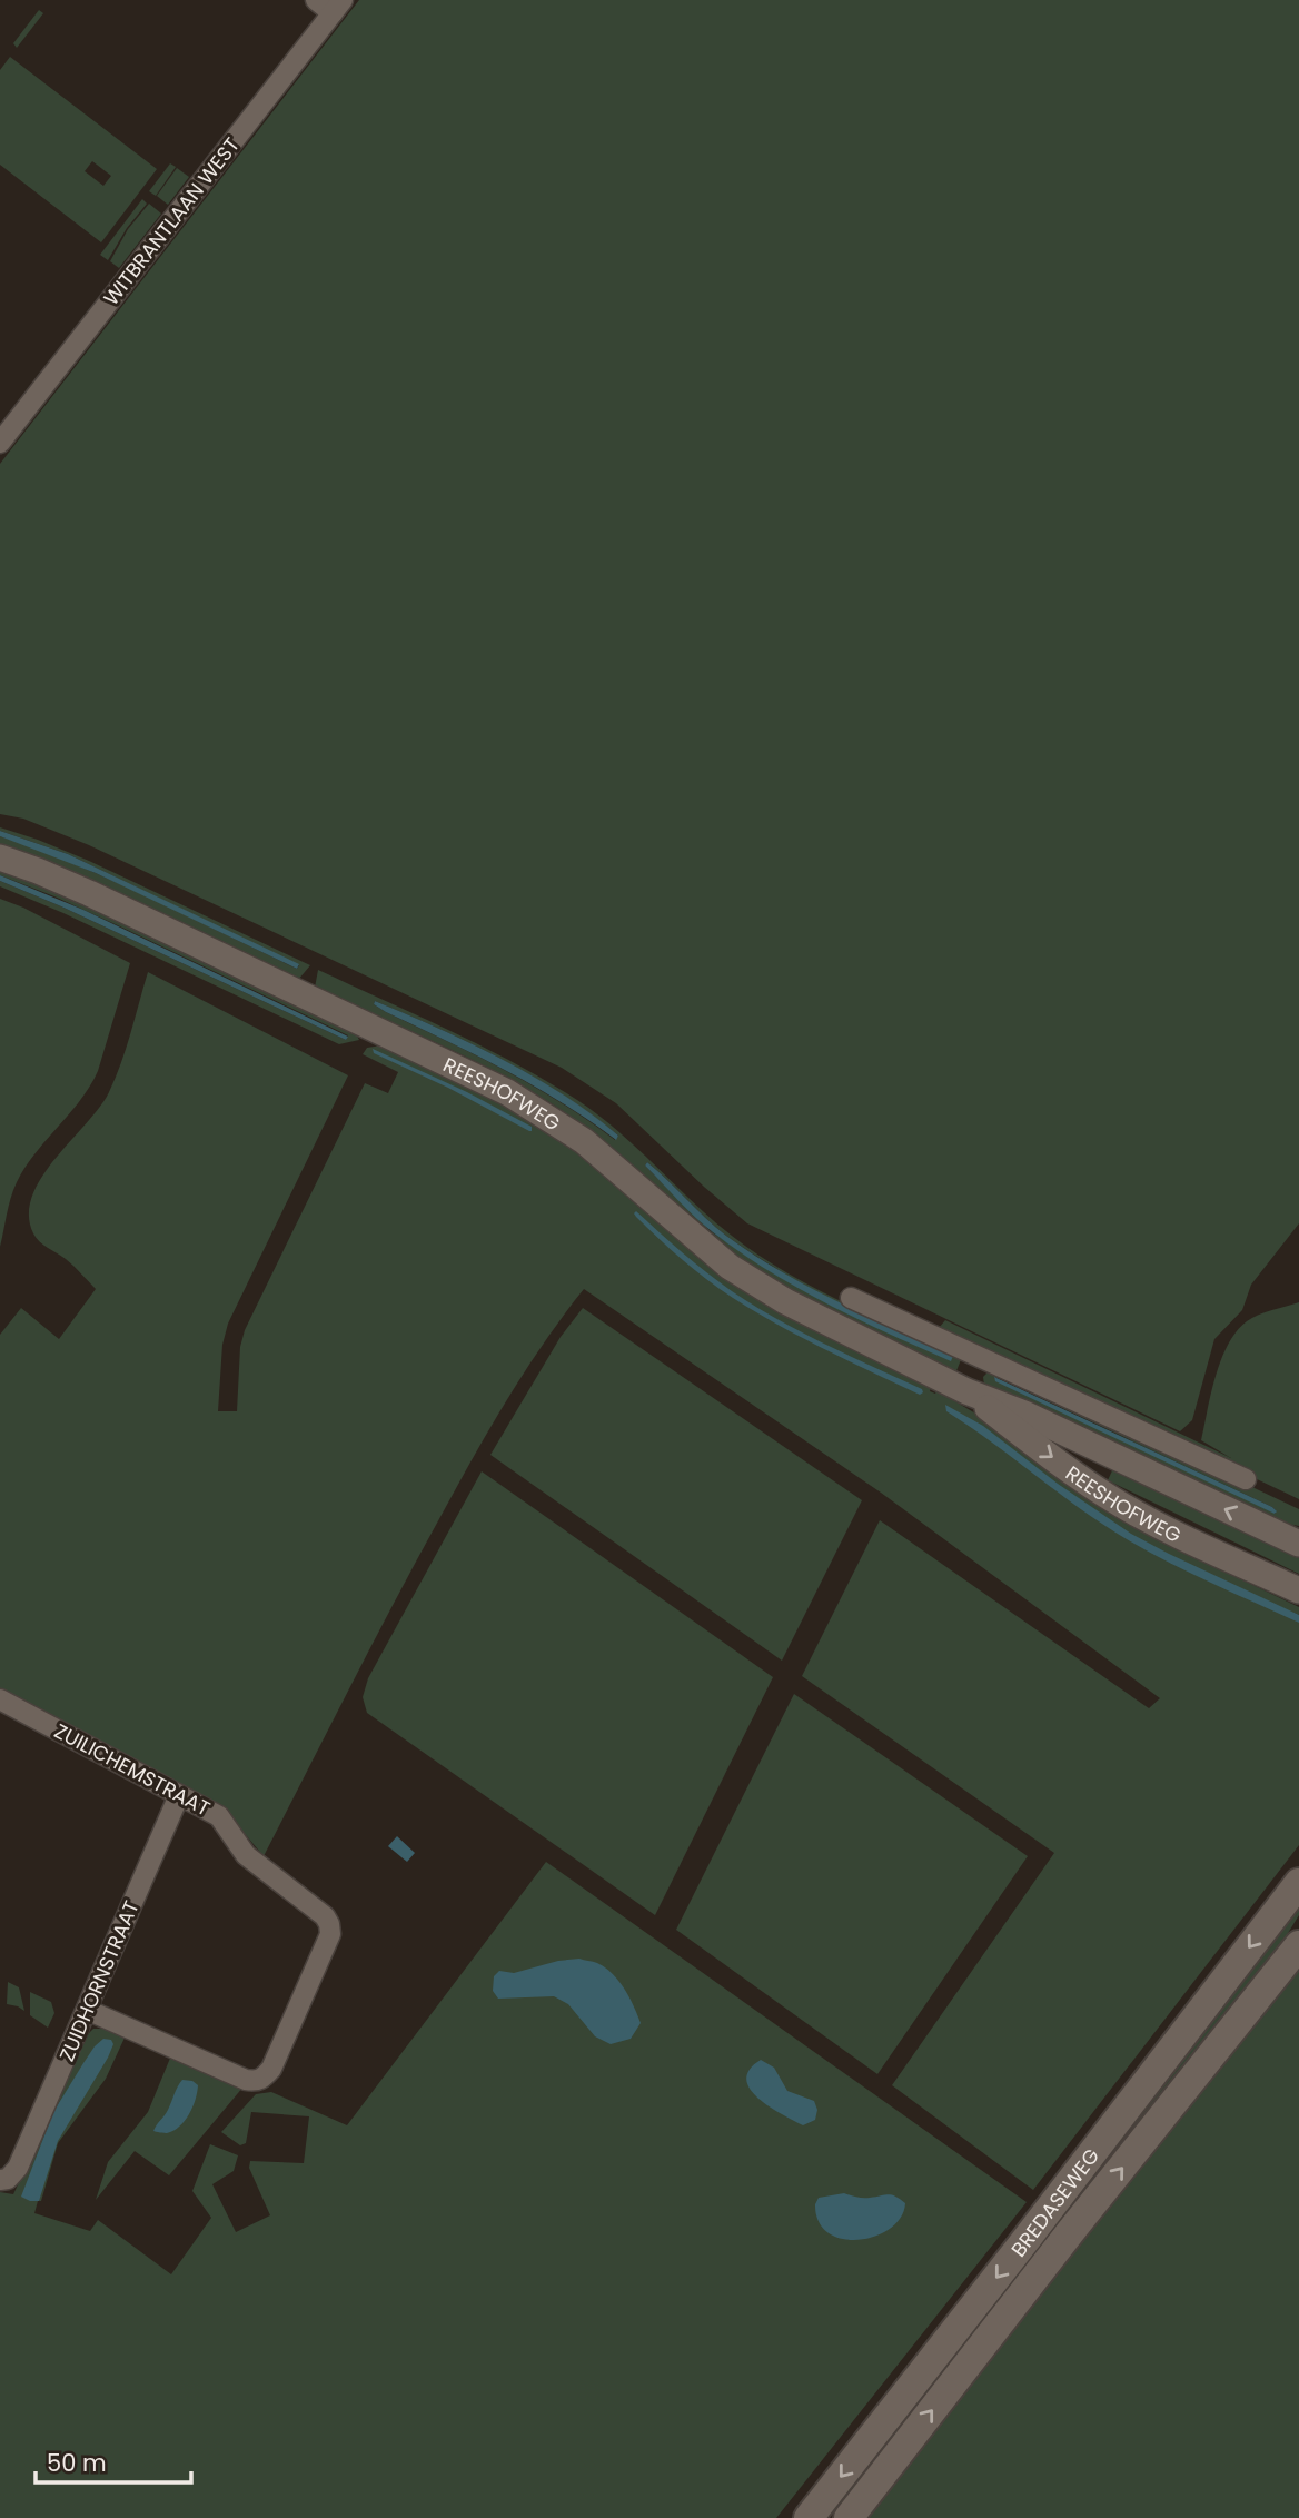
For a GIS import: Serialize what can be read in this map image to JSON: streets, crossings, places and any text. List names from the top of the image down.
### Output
{
  "streets": {
    "main road": ["BREDASEWEG"],
    "street": [
      "WITBRANTLAAN WEST",
      "REESHOFWEG",
      "ZUILICHEMSTRAAT",
      "ZUIDHORNSTRAAT"
    ]
  },
  "crossings": [
    ["ZUILICHEMSTRAAT", "ZUIDHORNSTRAAT"]
  ],
  "scale_bar": "50 m"
}
